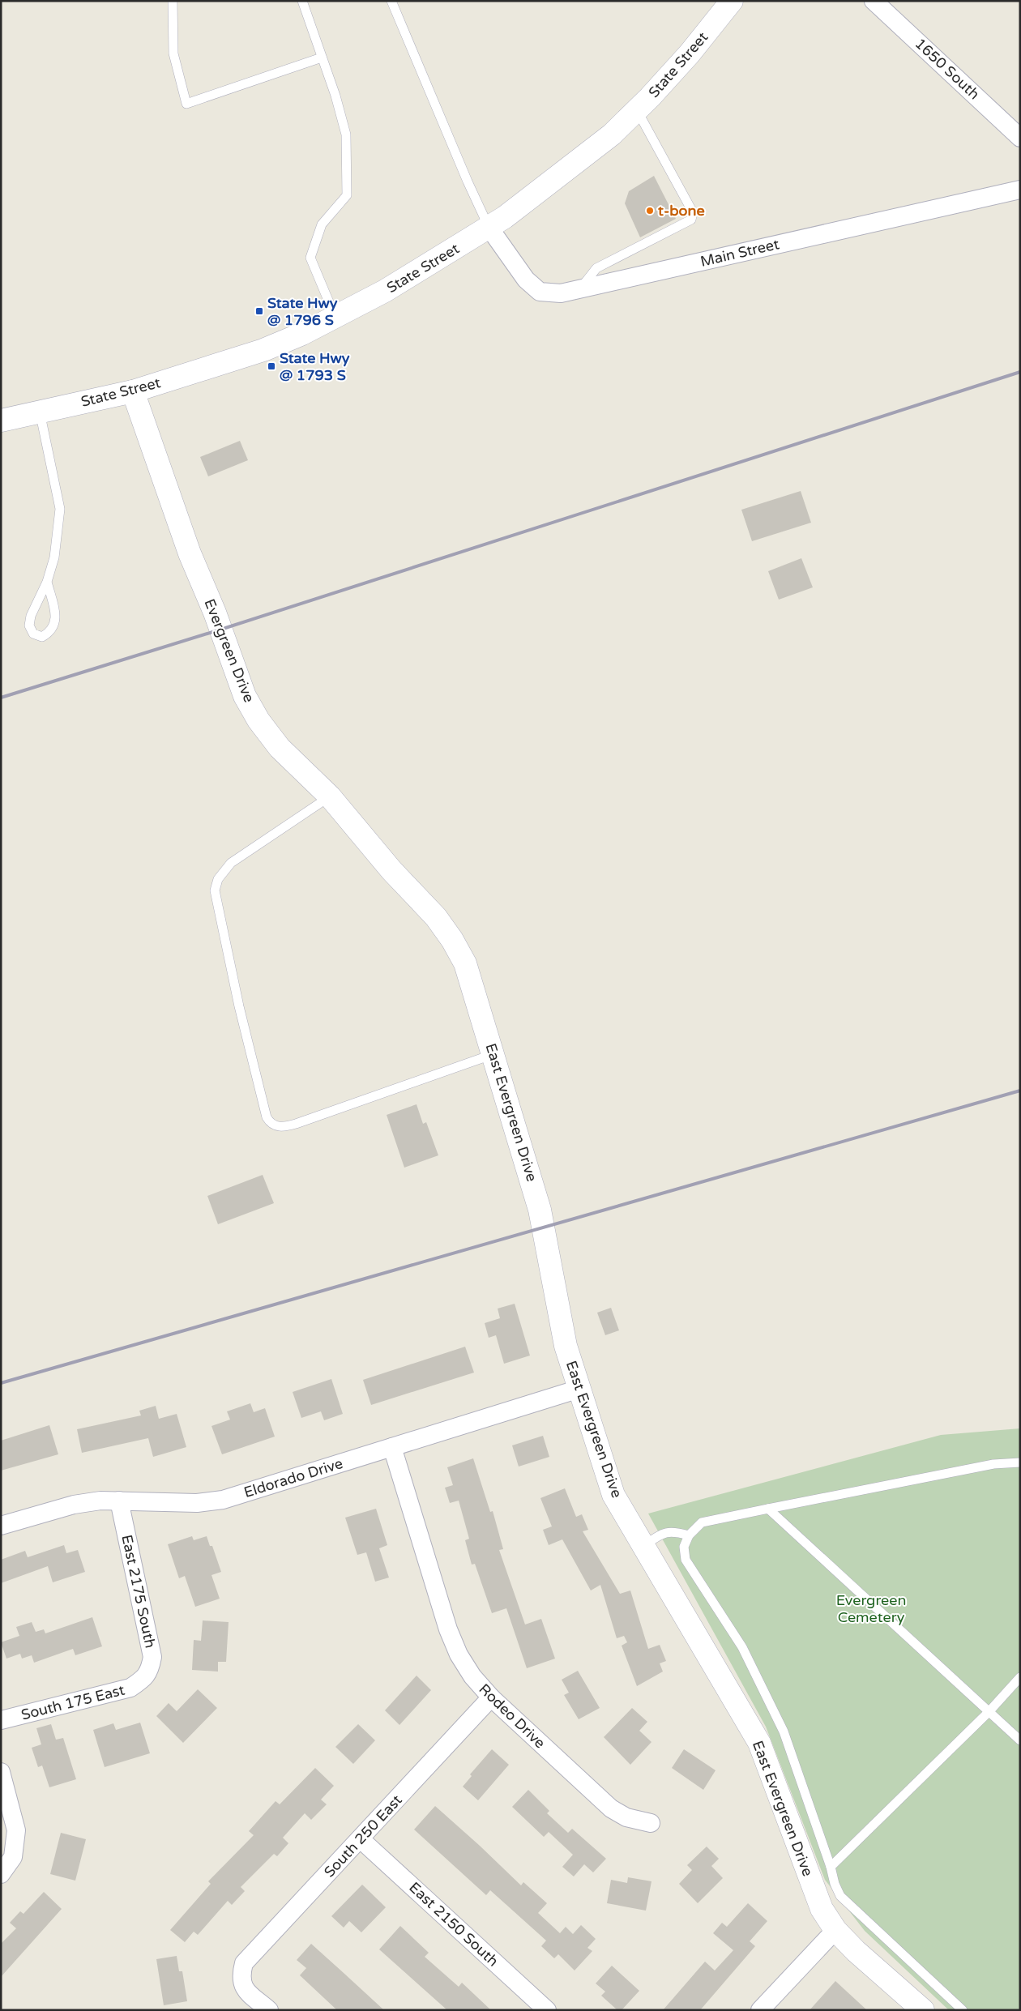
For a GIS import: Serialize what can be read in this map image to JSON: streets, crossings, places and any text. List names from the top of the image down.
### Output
{
  "streets": {
    "street": [
      "State Street",
      "1650 South",
      "Main Street",
      "Evergreen Drive",
      "East Evergreen Drive",
      "Eldorado Drive",
      "East 2175 South",
      "South 175 East",
      "Rodeo Drive",
      "South 250 East",
      "East 2150 South"
    ]
  },
  "crossings": [
    ["State Street", "Main Street"],
    ["State Street", "Evergreen Drive"],
    ["Evergreen Drive", "East Evergreen Drive"],
    ["East Evergreen Drive", "Eldorado Drive"],
    ["Eldorado Drive", "East 2175 South"],
    ["Eldorado Drive", "Rodeo Drive"],
    ["East 2175 South", "South 175 East"],
    ["Rodeo Drive", "South 250 East"],
    ["South 250 East", "East 2150 South"]
  ],
  "parks": ["Evergreen Cemetery"],
  "places": {
    "other": ["t-bone"],
    "transit": ["State Hwy @ 1796 S", "State Hwy @ 1793 S"]
  }
}
